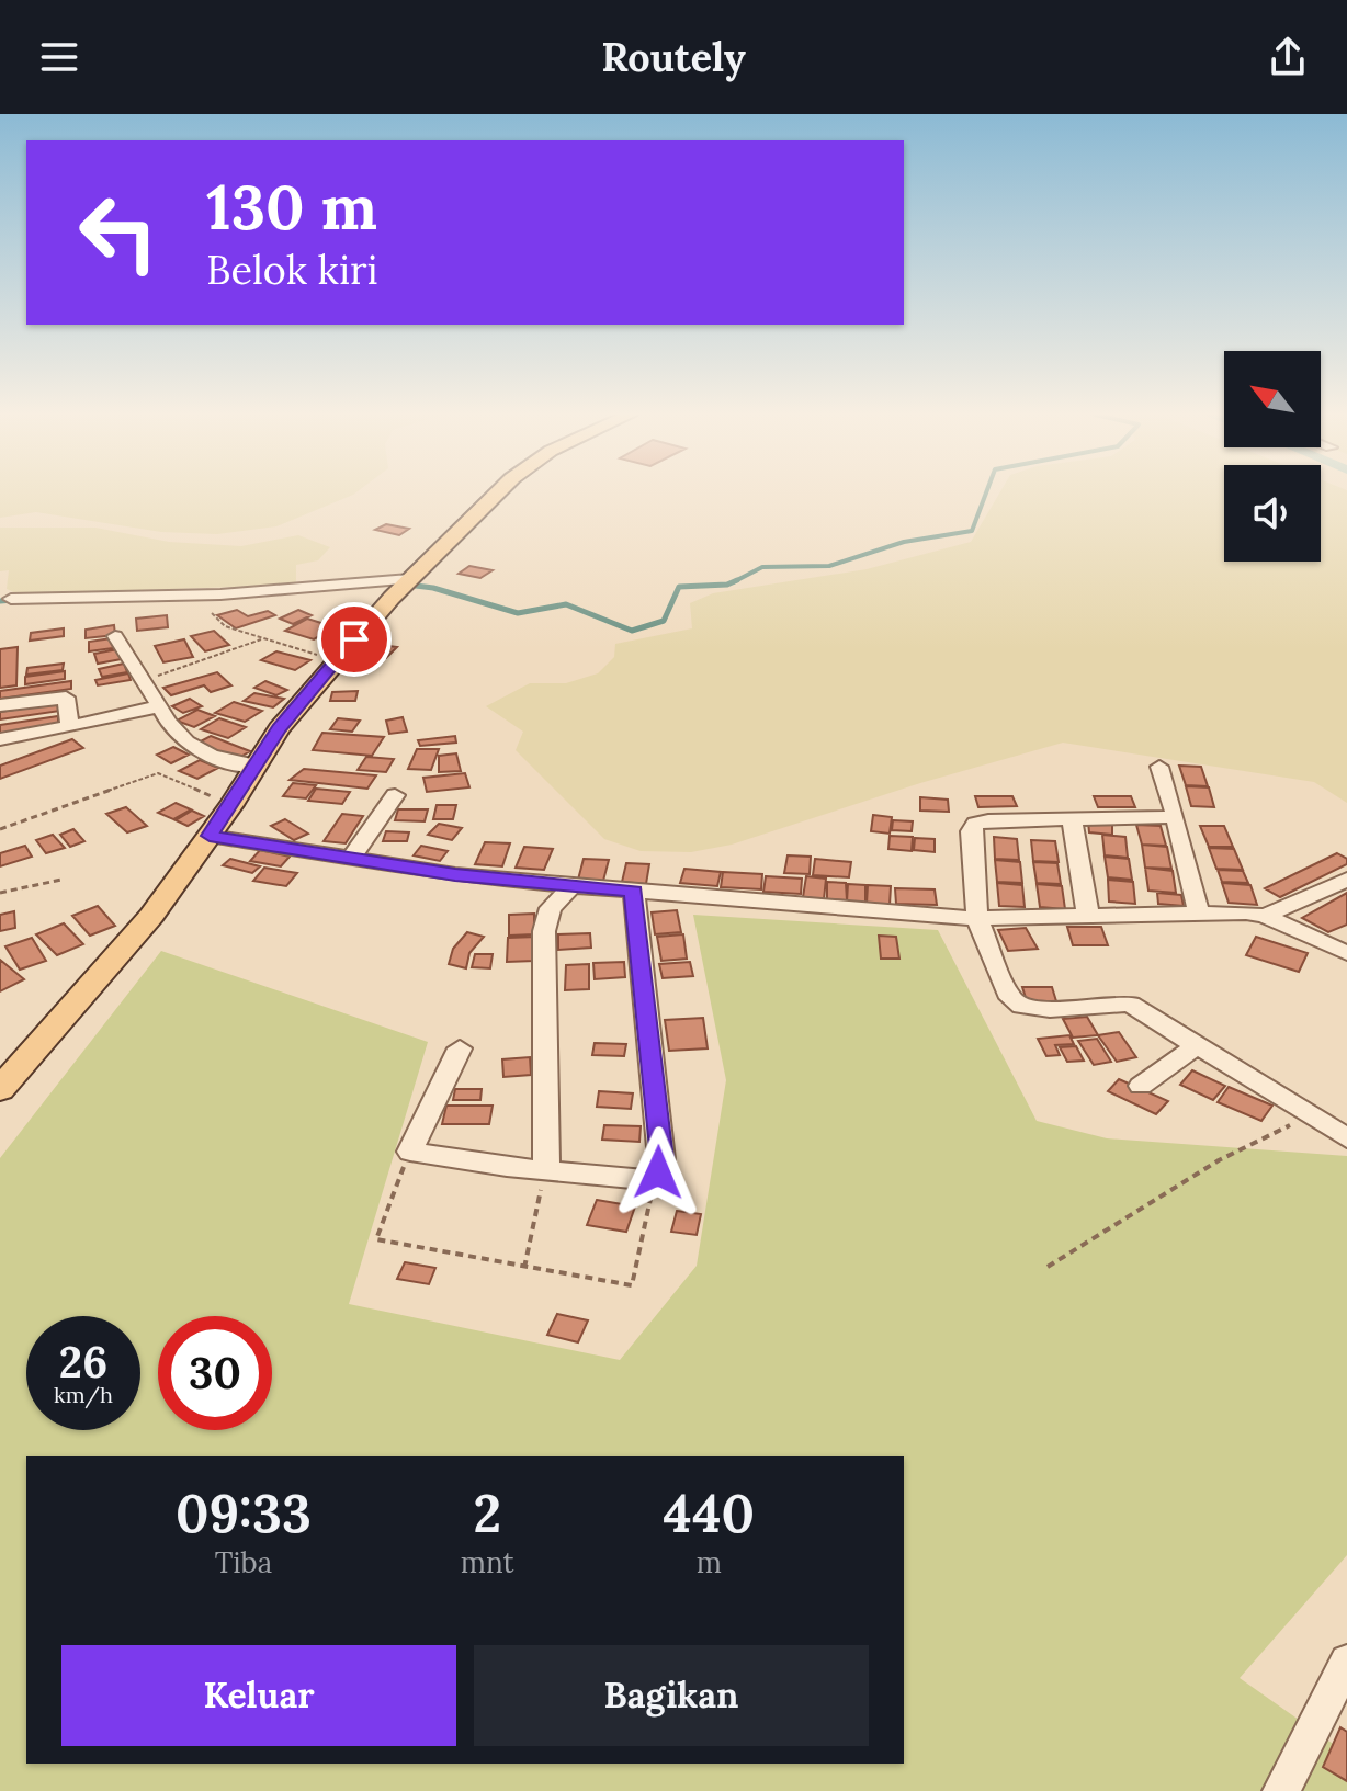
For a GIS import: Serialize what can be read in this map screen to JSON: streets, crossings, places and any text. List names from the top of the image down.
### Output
{
  "north": "top left",
  "page": {
    "header": "Routely",
    "turn": ["130 m", "Belok kiri"],
    "speed": "26 km/h",
    "limit": "30",
    "eta": [
      "09:33",
      "Tiba",
      "2",
      "mnt",
      "440",
      "m"
    ],
    "buttons": ["Keluar", "Bagikan"]
  }
}
